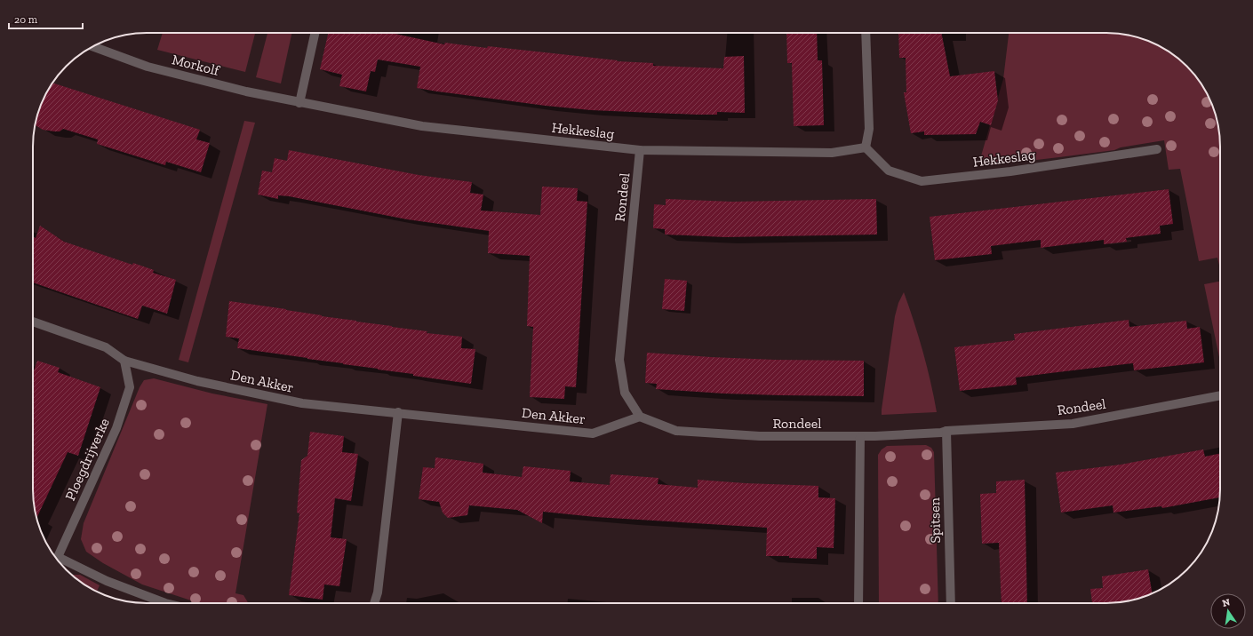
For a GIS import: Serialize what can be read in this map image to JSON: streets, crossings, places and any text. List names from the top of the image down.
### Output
{
  "streets": {
    "street": [
      "Morkolf",
      "Hekkeslag",
      "Rondeel",
      "Den Akker",
      "Ploegdrijverke",
      "Spitsen"
    ]
  },
  "crossings": [
    ["Morkolf", "Hekkeslag"],
    ["Hekkeslag", "Rondeel"],
    ["Rondeel", "Den Akker"],
    ["Rondeel", "Spitsen"],
    ["Den Akker", "Ploegdrijverke"]
  ],
  "scale_bar": "20 m",
  "north": "top"
}
